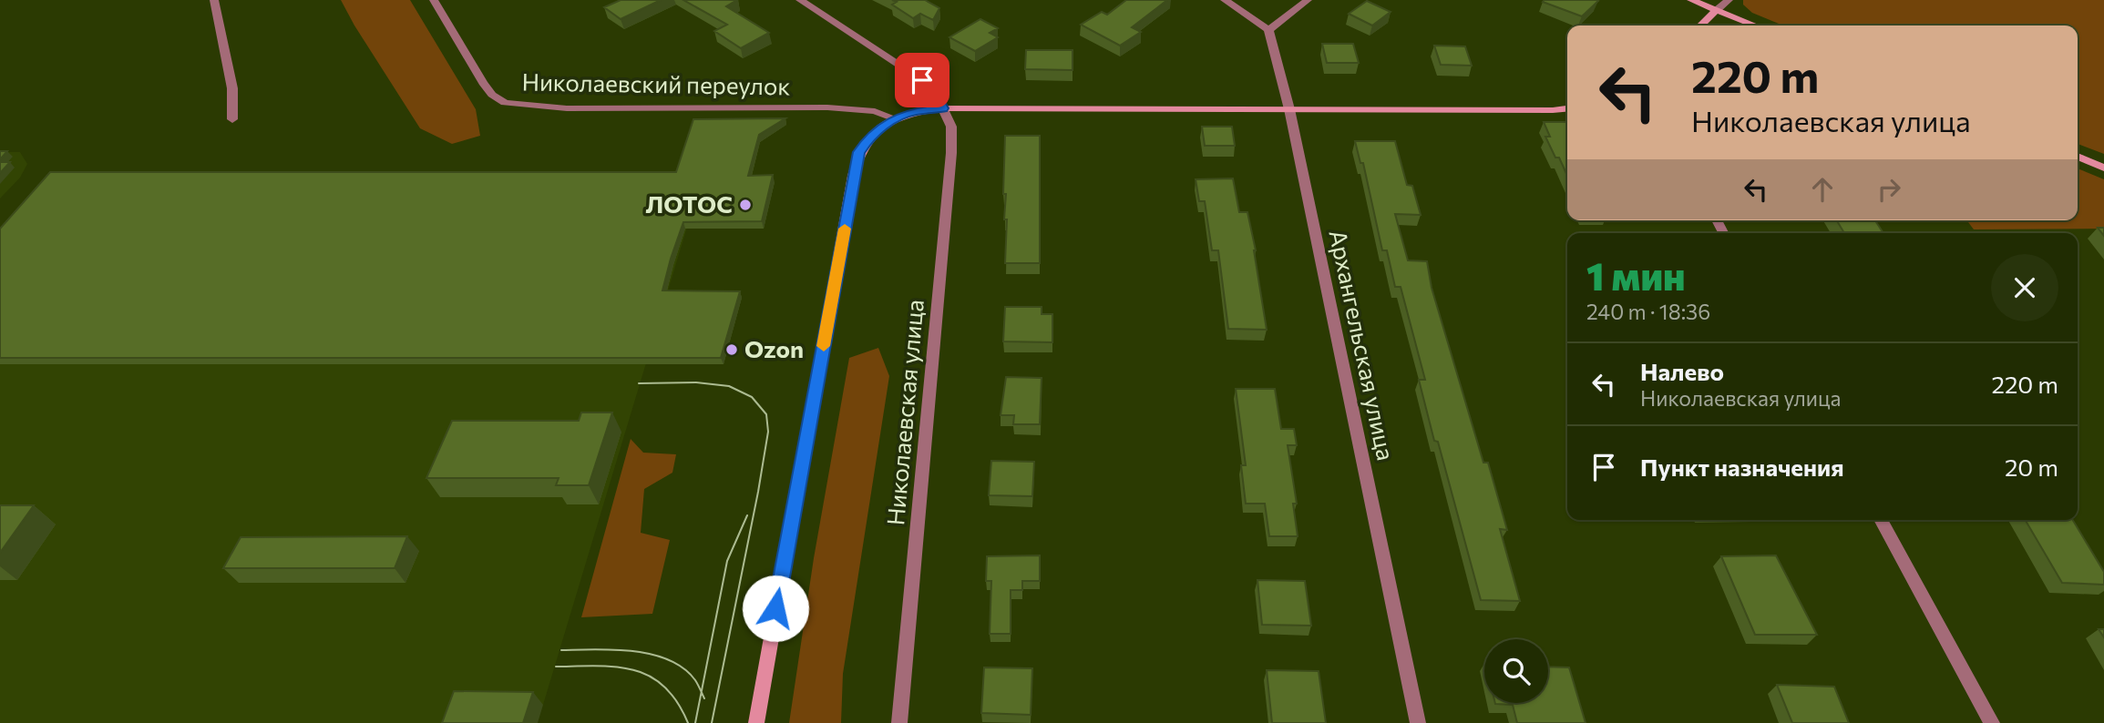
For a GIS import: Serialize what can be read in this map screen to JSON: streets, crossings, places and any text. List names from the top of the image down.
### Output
{
  "streets": {
    "street": ["Николаевский переулок", "Архангельская улица", "Николаевская улица"]
  },
  "places": ["ЛОТОС", "Ozon"],
  "page": {
    "turn": ["220 m", "Николаевская улица"],
    "heading": ["1 мин", "240 m · 18:36"],
    "list": [
      {
        "name": "Налево",
        "note": "Николаевская улица",
        "value": "220 m"
      },
      {
        "name": "Пункт назначения",
        "value": "20 m"
      }
    ]
  }
}
